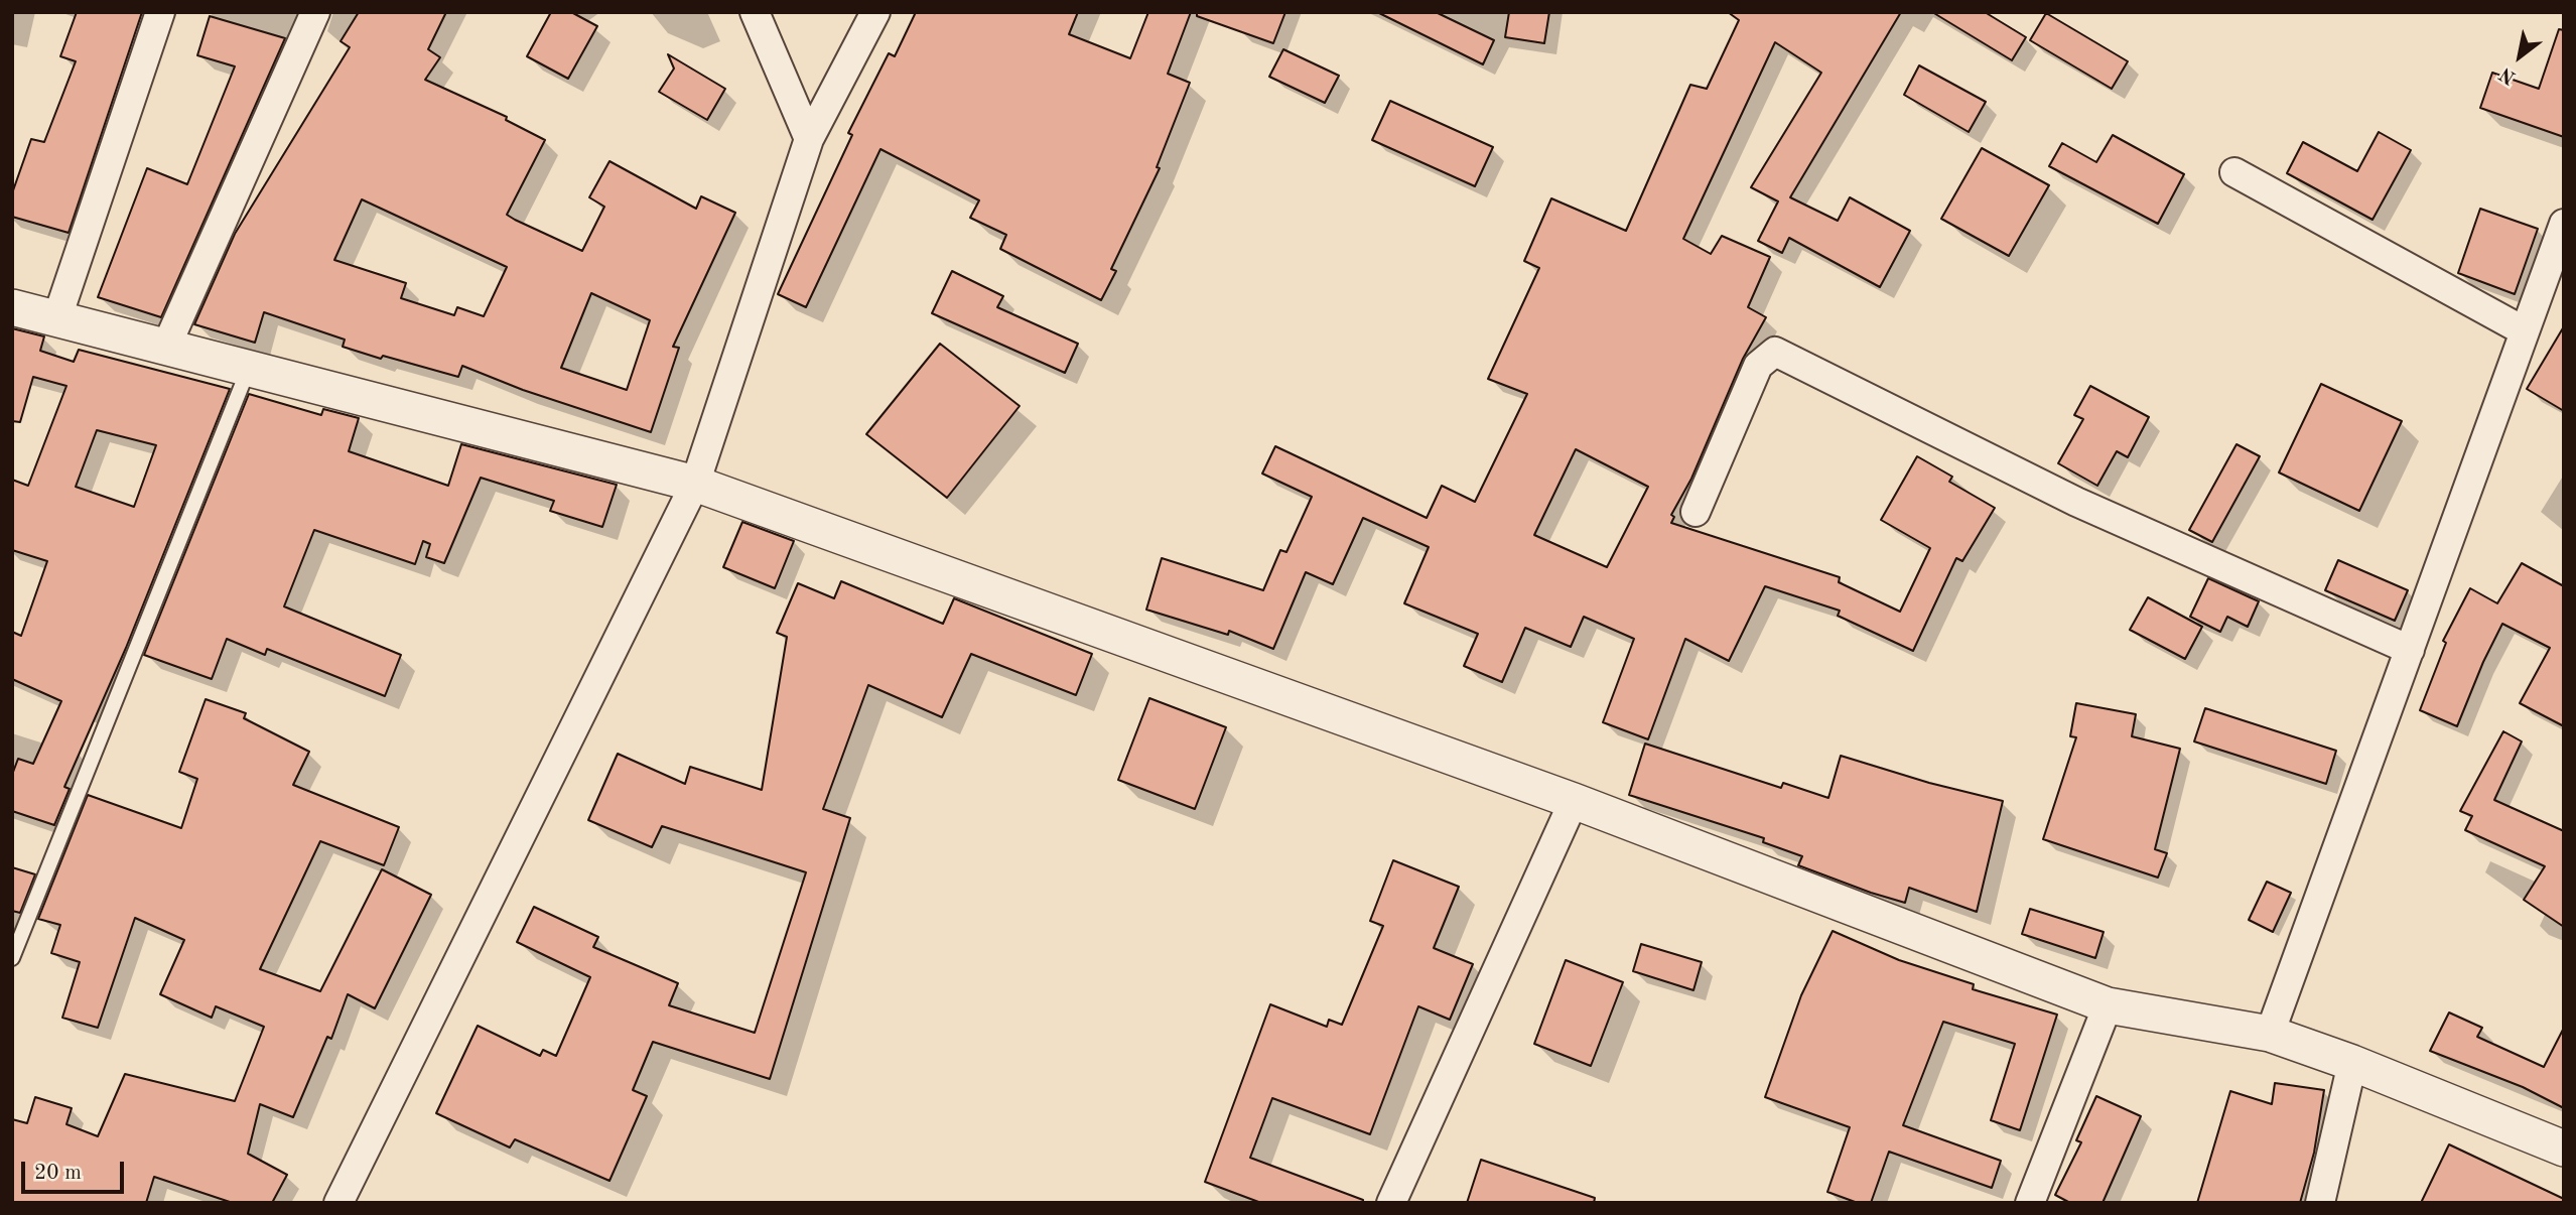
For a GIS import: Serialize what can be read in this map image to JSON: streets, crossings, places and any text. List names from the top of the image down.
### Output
{
  "scale_bar": "20 m",
  "north": "bottom left"
}
